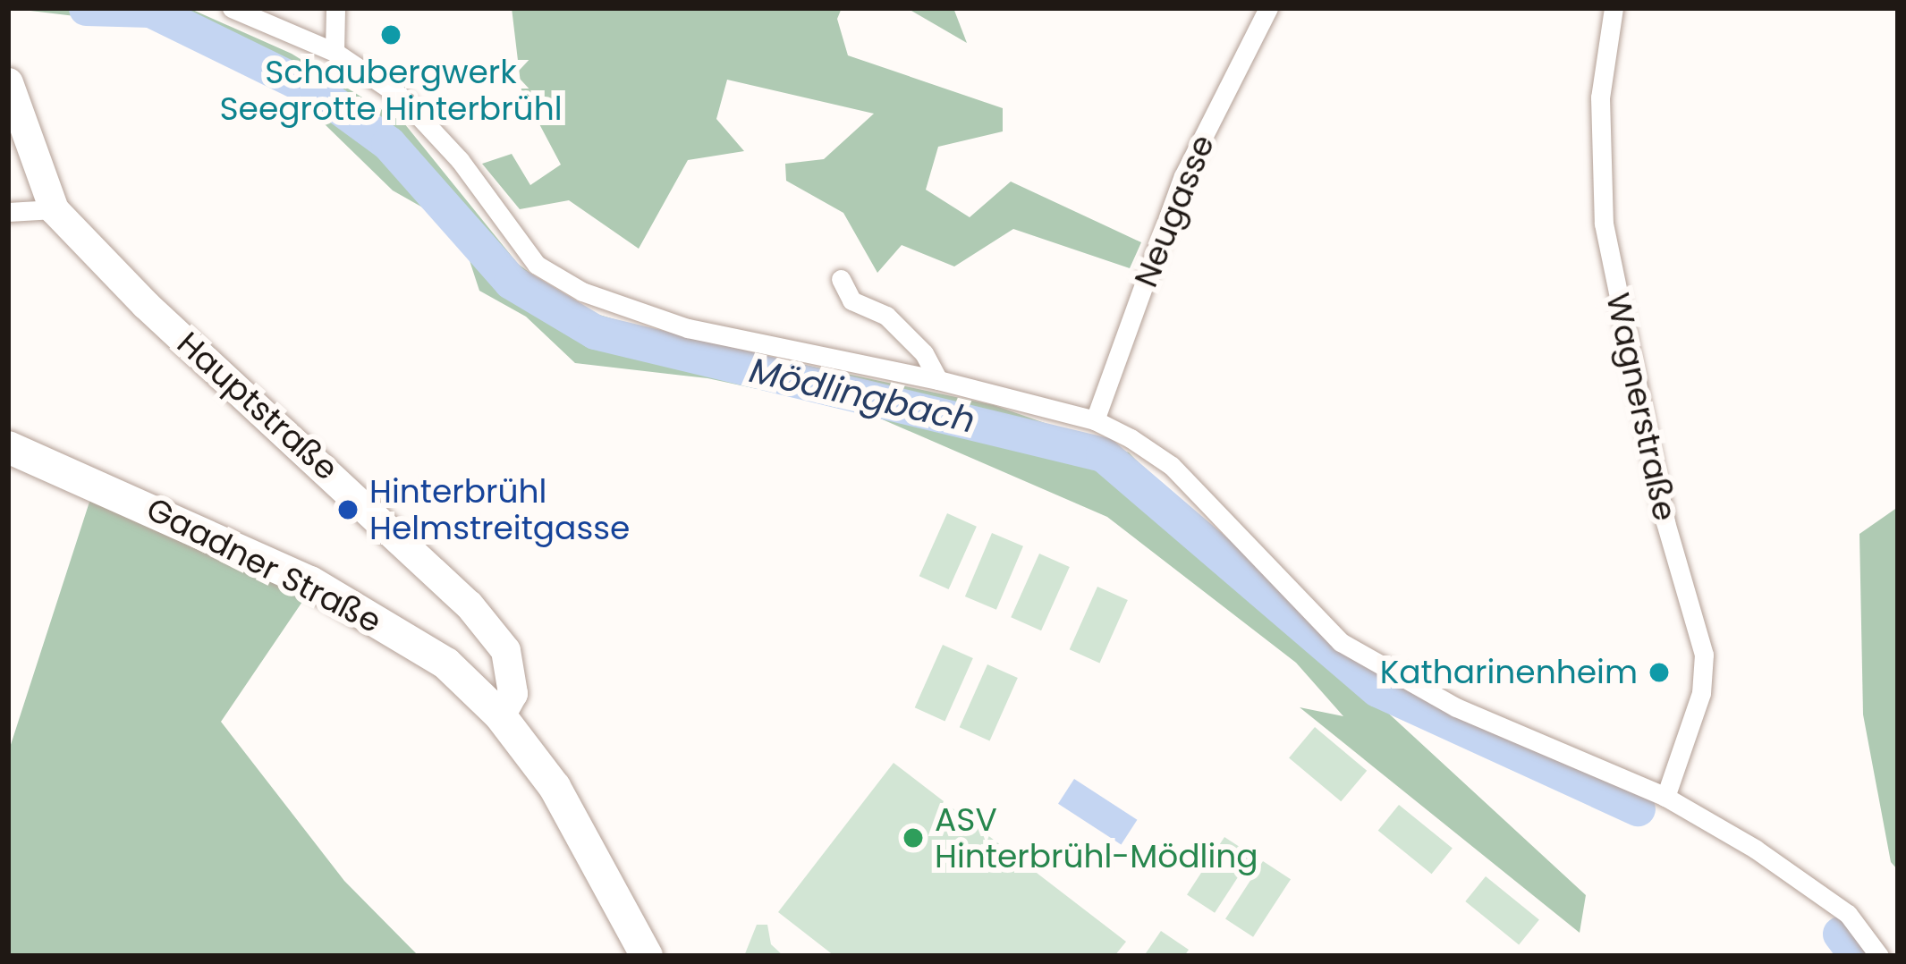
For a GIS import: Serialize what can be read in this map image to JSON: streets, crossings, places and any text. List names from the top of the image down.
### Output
{
  "streets": {
    "main road": ["Gaadner Straße"],
    "street": ["Neugasse", "Hauptstraße", "Wagnerstraße"]
  },
  "crossings": [
    ["Hauptstraße", "Gaadner Straße"]
  ],
  "water": ["Mödlingbach"],
  "places": [
    "Schaubergwerk Seegrotte Hinterbrühl",
    "Hinterbrühl Helmstreitgasse",
    "Katharinenheim",
    "ASV Hinterbrühl-Mödling"
  ]
}
